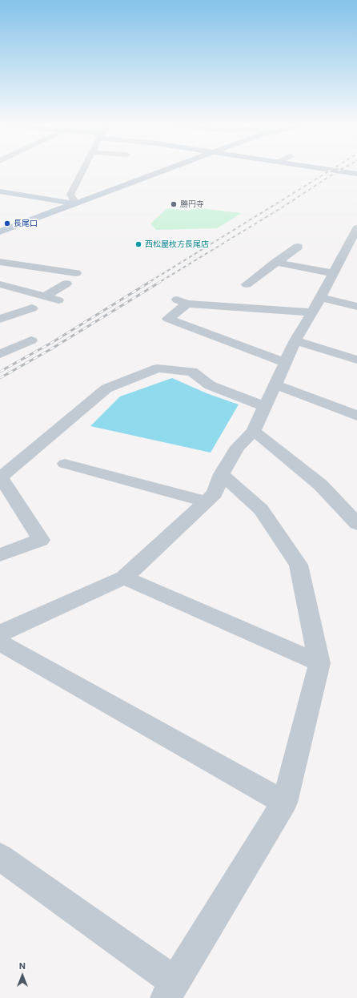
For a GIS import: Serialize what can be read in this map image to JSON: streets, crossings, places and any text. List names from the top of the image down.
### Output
{
  "places": ["勝円寺", "長尾口", "西松屋枚方長尾店"],
  "north": "top"
}
